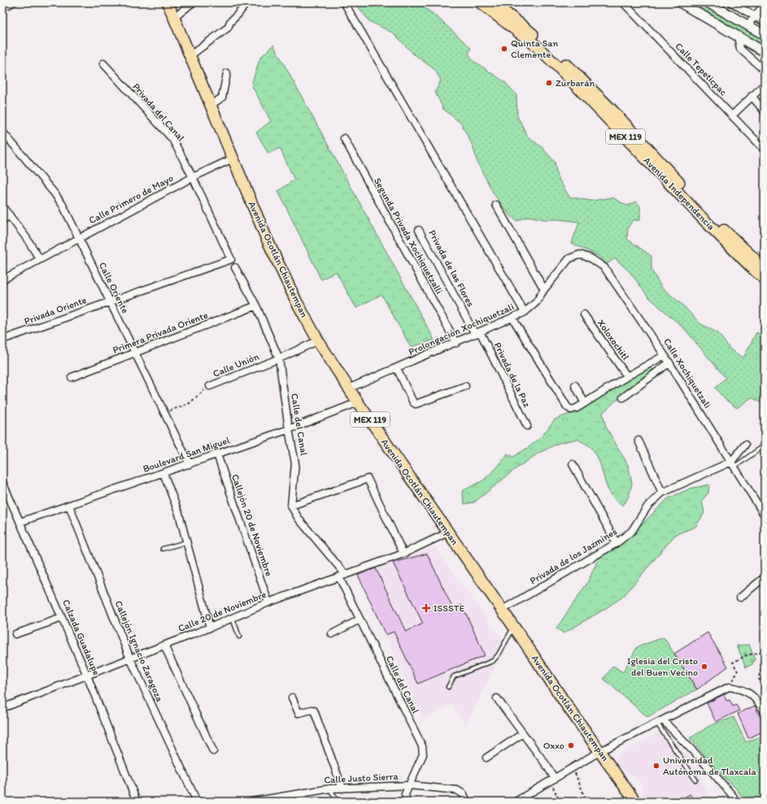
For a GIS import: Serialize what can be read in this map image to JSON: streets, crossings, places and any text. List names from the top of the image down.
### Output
{
  "streets": {
    "main road": ["MEX 119", "Avenida Independencia", "Avenida Ocotlán Chiautempan"],
    "street": [
      "Calle Tepeticpac",
      "Privada del Canal",
      "Calle Primero de Mayo",
      "Segunda Privada Xochiquetzalli",
      "Privada de las Flores",
      "Calle Oriente",
      "Privada Oriente",
      "Prolongación Xochiquetzali",
      "Primera Privada Oriente",
      "Xoloxochitl",
      "Calle Unión",
      "Calle Xochiquetzali",
      "Privada de la Paz",
      "Calle del Canal",
      "Boulevard San Miguel",
      "Callejón 20 de Noviembre",
      "Privada de los Jazmines",
      "Calle 20 de Noviembre",
      "Calzada Guadalupe",
      "Callejón Ignacio Zaragoza",
      "Calle Justo Sierra"
    ]
  },
  "crossings": [
    ["Privada del Canal", "Calle Primero de Mayo"],
    ["Privada del Canal", "Privada Oriente"],
    ["Calle Primero de Mayo", "Avenida Ocotlán Chiautempan"],
    ["Calle Primero de Mayo", "Calle Oriente"],
    ["Calle Primero de Mayo", "Privada Oriente"],
    ["Segunda Privada Xochiquetzalli", "Prolongación Xochiquetzali"],
    ["Avenida Ocotlán Chiautempan", "Prolongación Xochiquetzali"],
    ["Avenida Ocotlán Chiautempan", "Calle Unión"],
    ["Avenida Ocotlán Chiautempan", "Boulevard San Miguel"],
    ["Avenida Ocotlán Chiautempan", "Privada de los Jazmines"],
    ["Avenida Ocotlán Chiautempan", "Calle 20 de Noviembre"],
    ["Privada de las Flores", "Prolongación Xochiquetzali"],
    ["Privada de las Flores", "Privada de la Paz"],
    ["Calle Oriente", "Privada Oriente"],
    ["Calle Oriente", "Primera Privada Oriente"],
    ["Calle Oriente", "Calle Unión"],
    ["Calle Oriente", "Boulevard San Miguel"],
    ["Prolongación Xochiquetzali", "Calle Xochiquetzali"],
    ["Prolongación Xochiquetzali", "Privada de la Paz"],
    ["Primera Privada Oriente", "Calle del Canal"],
    ["Calle Unión", "Calle del Canal"],
    ["Calle Xochiquetzali", "Privada de los Jazmines"],
    ["Calle del Canal", "Boulevard San Miguel"],
    ["Calle del Canal", "Calle 20 de Noviembre"],
    ["Calle del Canal", "Calle Justo Sierra"],
    ["Boulevard San Miguel", "Callejón 20 de Noviembre"],
    ["Boulevard San Miguel", "Calzada Guadalupe"],
    ["Boulevard San Miguel", "Callejón Ignacio Zaragoza"],
    ["Callejón 20 de Noviembre", "Calle 20 de Noviembre"],
    ["Calle 20 de Noviembre", "Calzada Guadalupe"],
    ["Calle 20 de Noviembre", "Callejón Ignacio Zaragoza"]
  ],
  "places": {
    "other": [
      "Quinta San Clemente",
      "Zurbarán",
      "Iglesia del Cristo del Buen Vecino",
      "Oxxo",
      "Universidad Autónoma de Tlaxcala"
    ],
    "health": ["ISSSTE"]
  }
}
